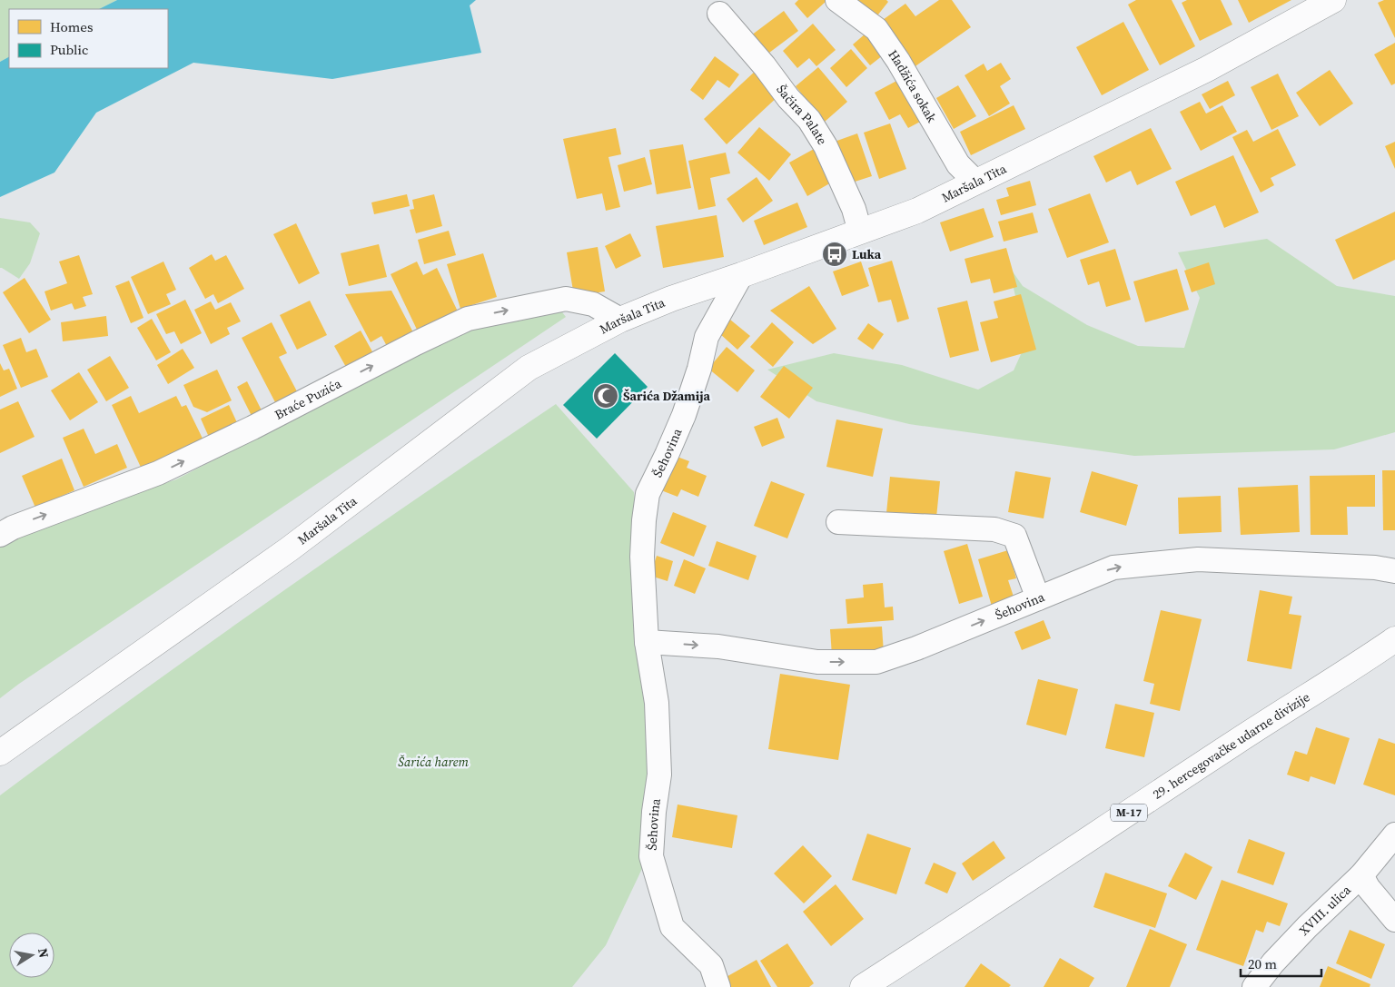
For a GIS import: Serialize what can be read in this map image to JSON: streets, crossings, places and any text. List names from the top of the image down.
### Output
{
  "streets": {
    "street": [
      "Hadžića sokak",
      "Šačira Palate",
      "Maršala Tita",
      "Braće Puzića",
      "Šehovina",
      "29. hercegovačke udarne divizije",
      "M-17",
      "XVIII. ulica"
    ]
  },
  "crossings": [
    ["Hadžića sokak", "Maršala Tita"],
    ["Šačira Palate", "Maršala Tita"],
    ["Maršala Tita", "Braće Puzića"],
    ["Maršala Tita", "Šehovina"]
  ],
  "one_way": ["Braće Puzića", "Šehovina"],
  "parks": ["Šarića harem"],
  "places": {
    "bus stop": ["Luka"],
    "mosque": ["Šarića Džamija"]
  },
  "legend": ["Homes", "Public"],
  "scale_bar": "20 m",
  "north": "right"
}
